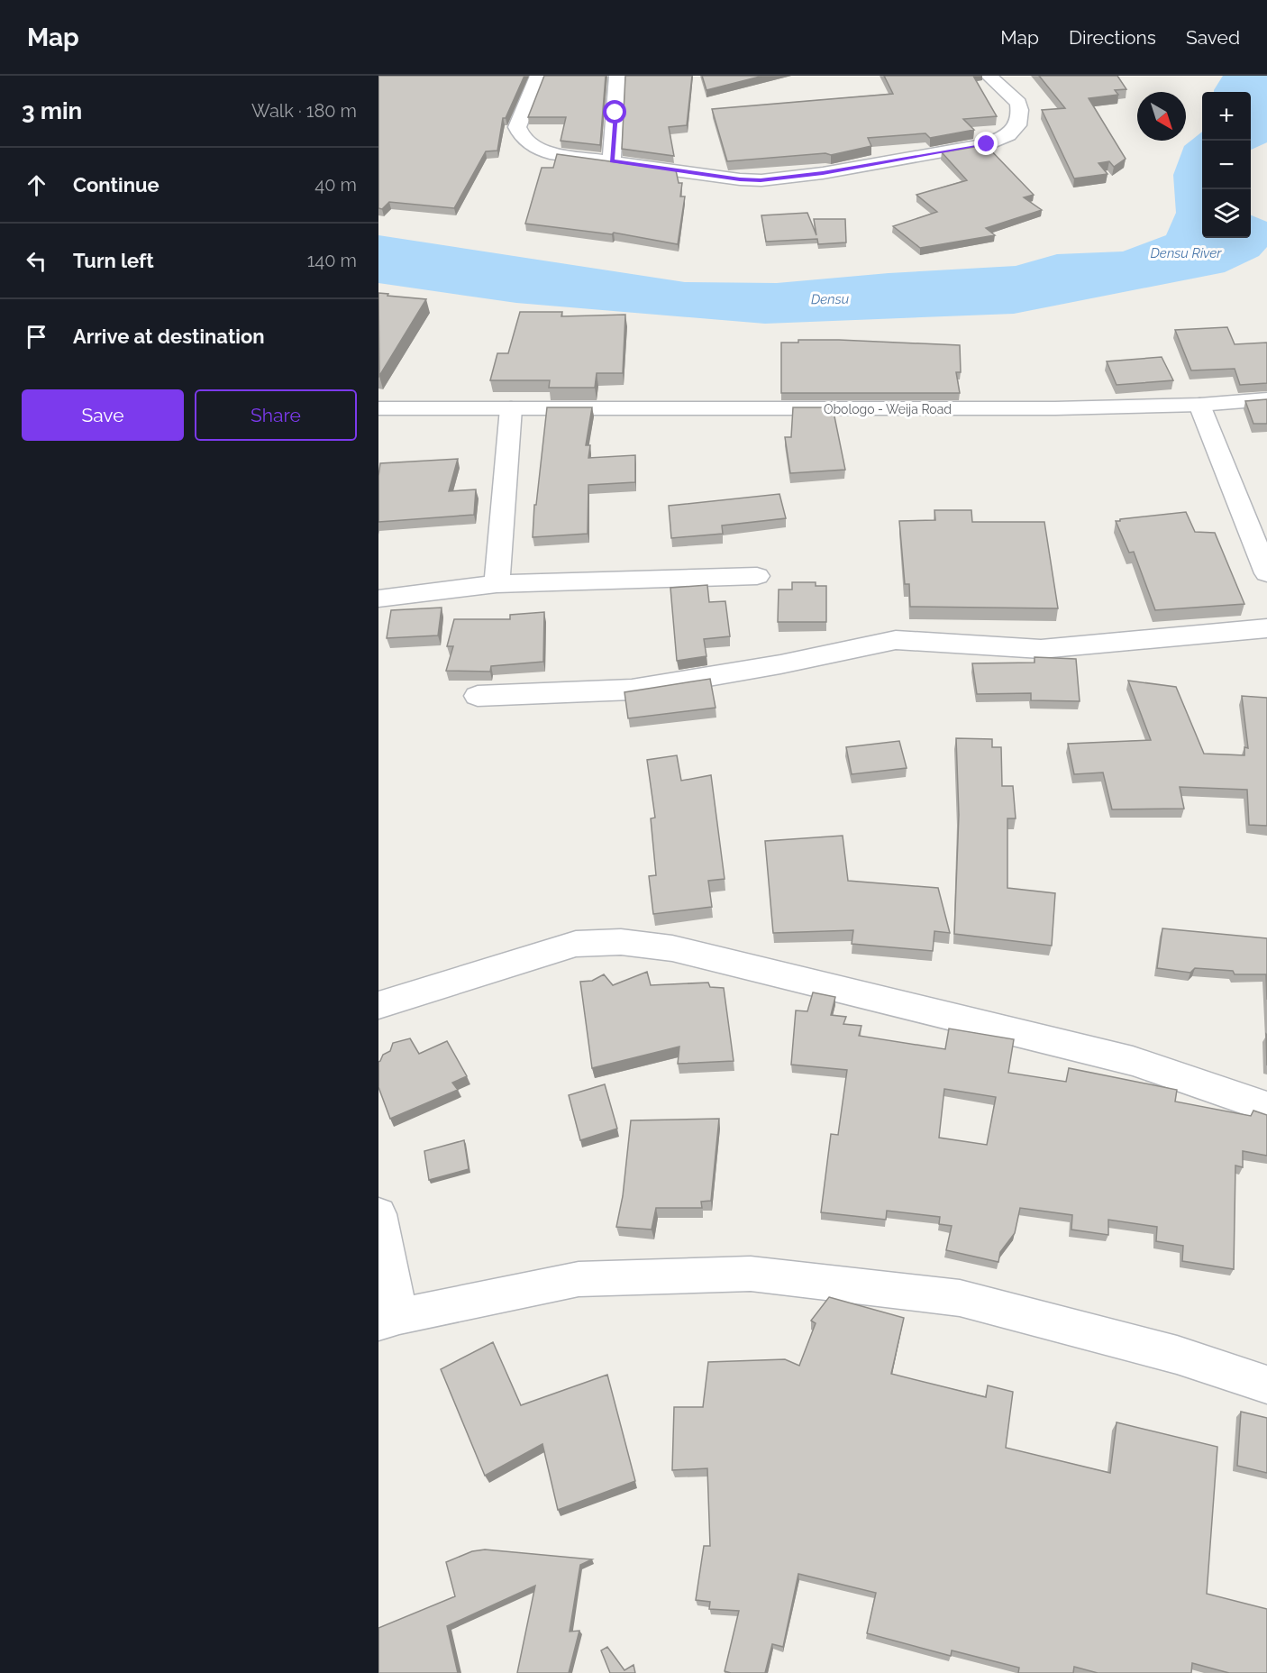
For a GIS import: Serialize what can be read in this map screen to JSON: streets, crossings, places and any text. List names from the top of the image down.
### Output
{
  "streets": {
    "street": ["Obologo - Weija Road"]
  },
  "water": ["Densu River", "Densu"],
  "north": "bottom right",
  "page": {
    "header": "Map",
    "nav": ["Map", "Directions", "Saved"],
    "heading": ["3 min", "Walk · 180 m"],
    "map_buttons": ["+", "−"],
    "list": [
      ["Continue", "40 m"],
      ["Turn left", "140 m"],
      "Arrive at destination"
    ],
    "buttons": ["Save", "Share"]
  }
}
